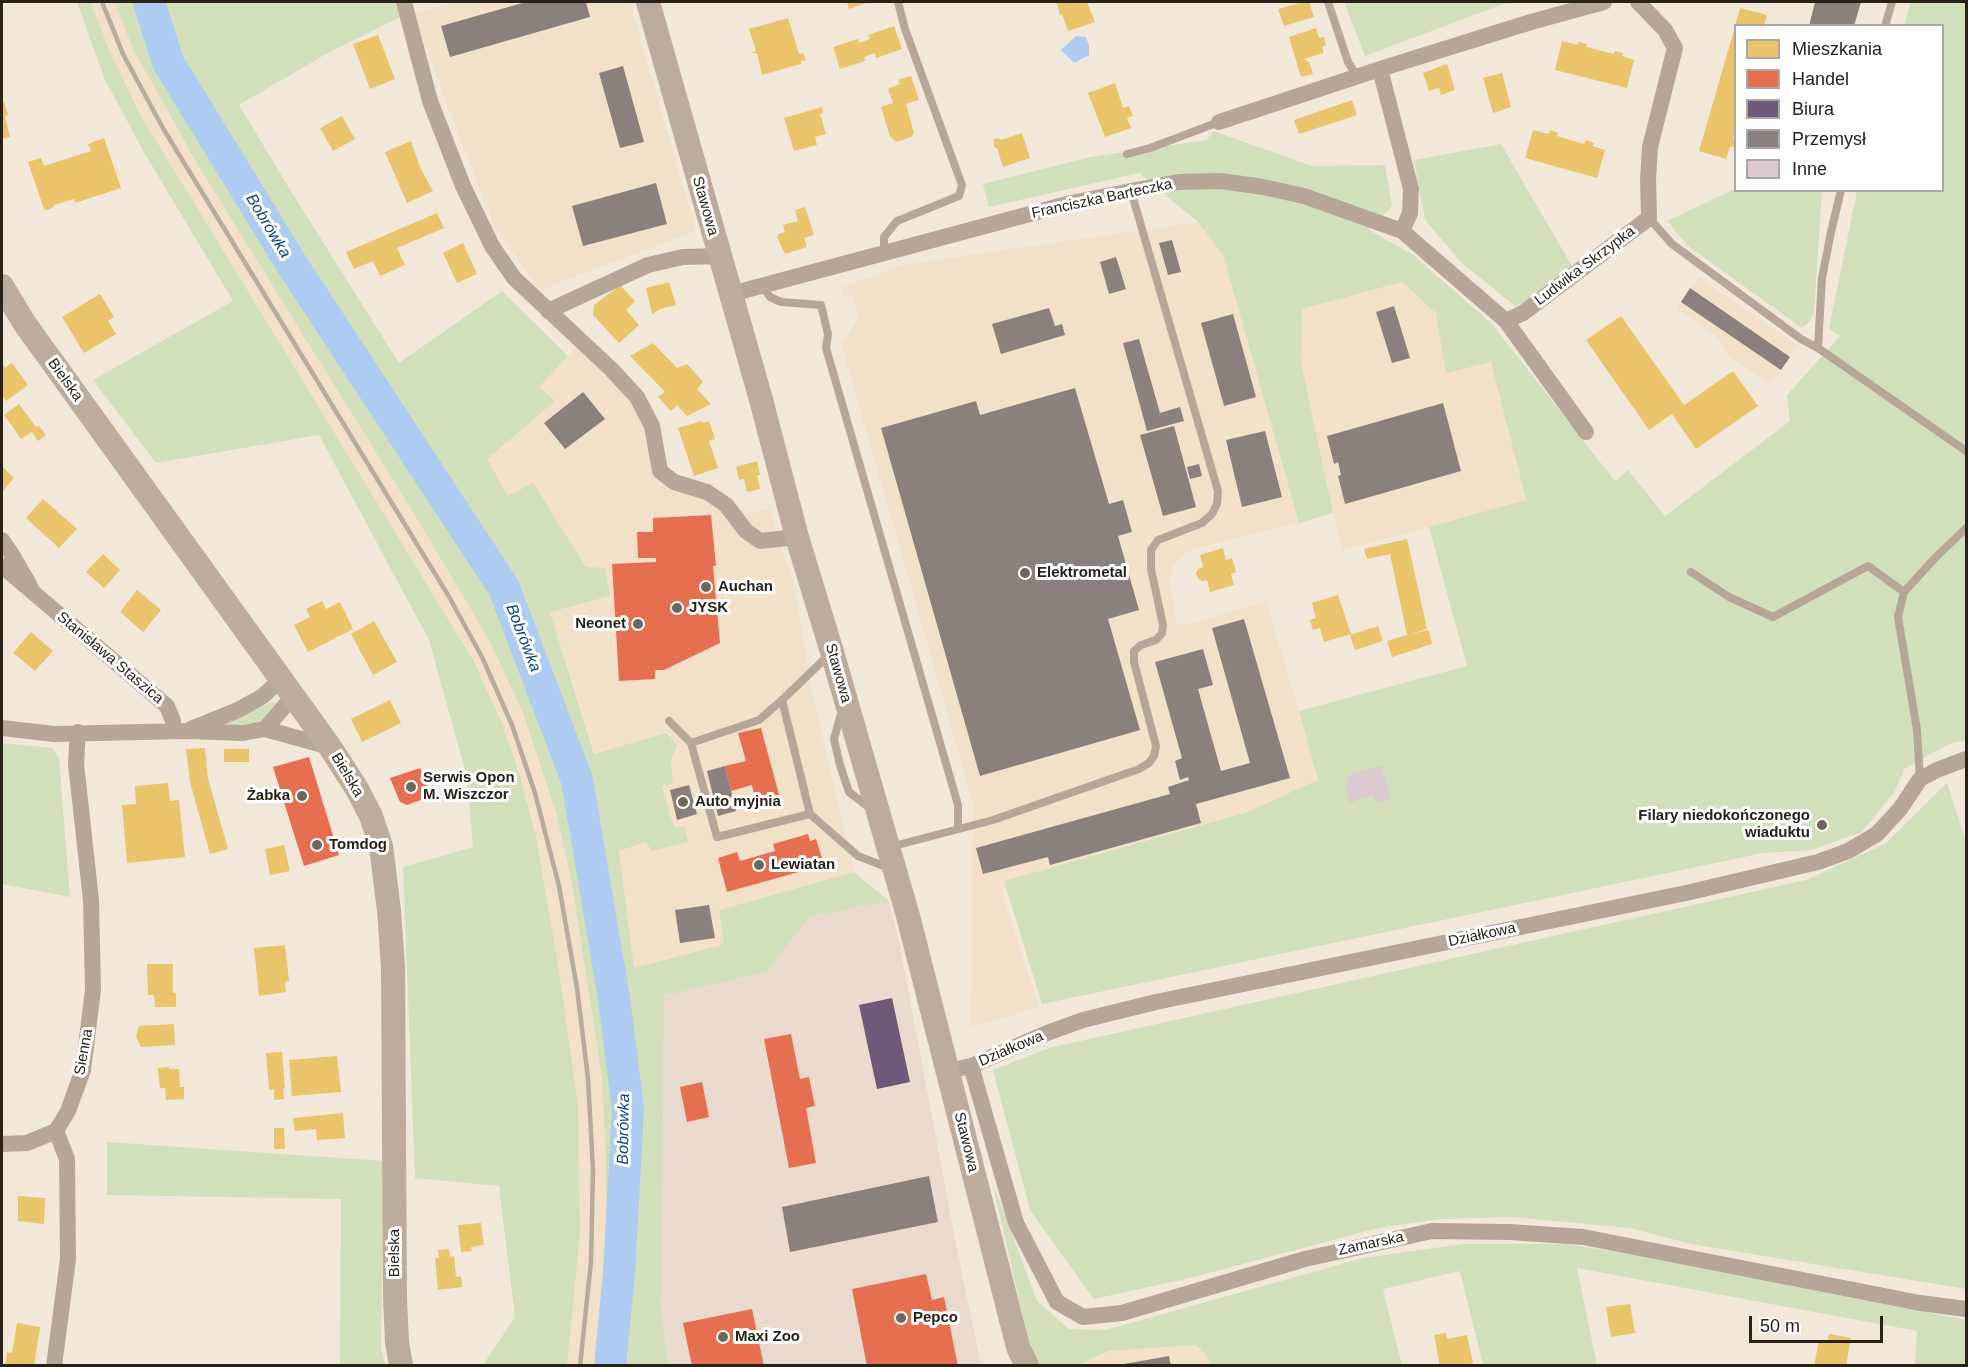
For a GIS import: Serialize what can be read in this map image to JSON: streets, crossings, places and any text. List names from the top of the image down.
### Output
{
  "streets": {
    "street": [
      "Franciszka Barteczka",
      "Stawowa",
      "Ludwika Skrzypka",
      "Bielska",
      "Stanisława Staszica",
      "Działkowa",
      "Sienna",
      "Zamarska"
    ]
  },
  "crossings": [
    ["Franciszka Barteczka", "Stawowa"],
    ["Stawowa", "Działkowa"],
    ["Stawowa", "Zamarska"],
    ["Działkowa", "Zamarska"]
  ],
  "water": ["Bobrówka"],
  "places": [
    "Elektrometal",
    "Auchan",
    "JYSK",
    "Neonet",
    "Serwis Opon M. Wiszczor",
    "Żabka",
    "Auto myjnia",
    "Filary niedokończonego wiaduktu",
    "Tomdog",
    "Lewiatan",
    "Pepco",
    "Maxi Zoo"
  ],
  "legend": [
    "Mieszkania",
    "Handel",
    "Biura",
    "Przemysł",
    "Inne"
  ],
  "scale_bar": "50 m"
}
